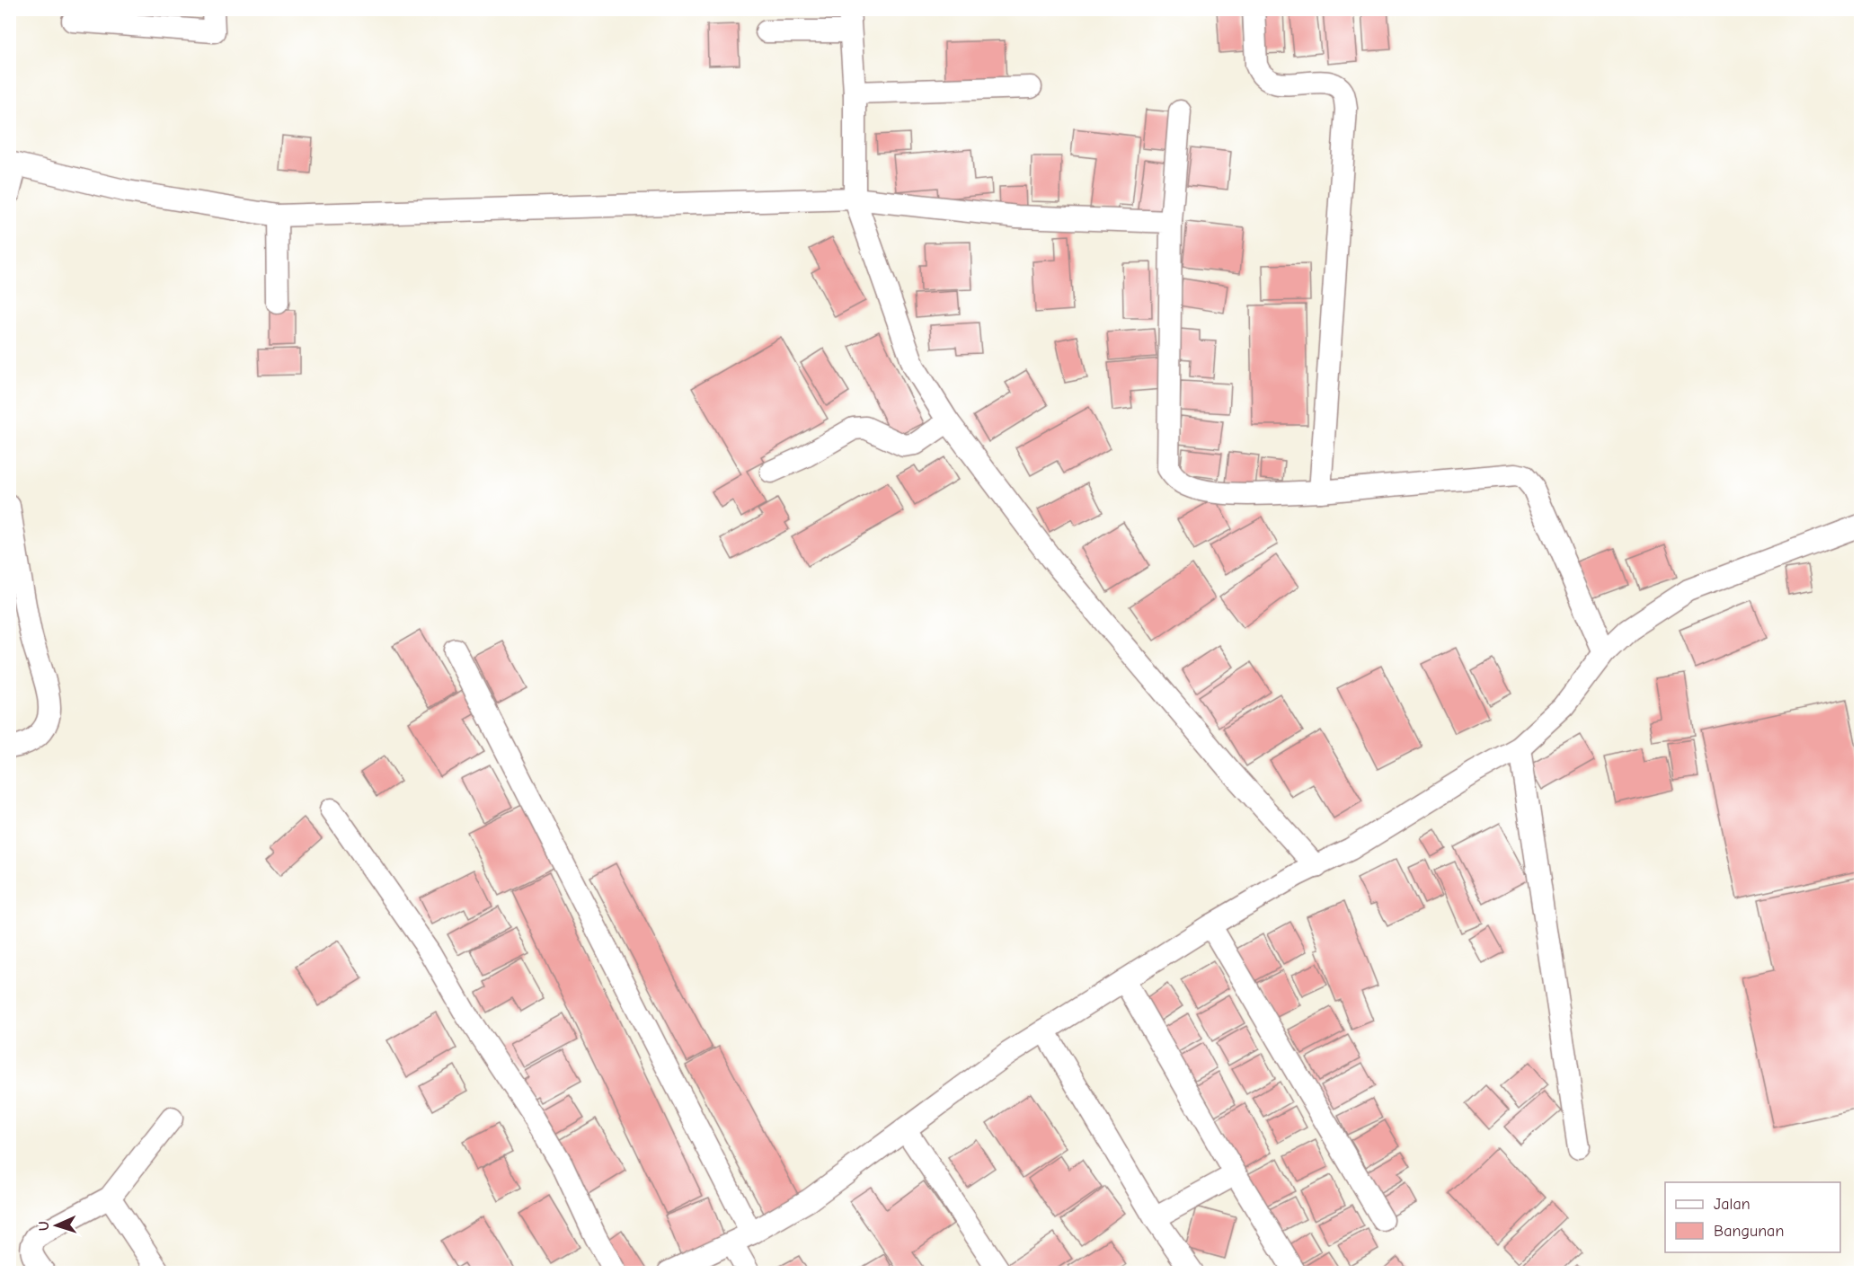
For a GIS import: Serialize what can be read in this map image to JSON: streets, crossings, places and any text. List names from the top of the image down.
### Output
{
  "legend": ["Jalan", "Bangunan"],
  "north": "left"
}
